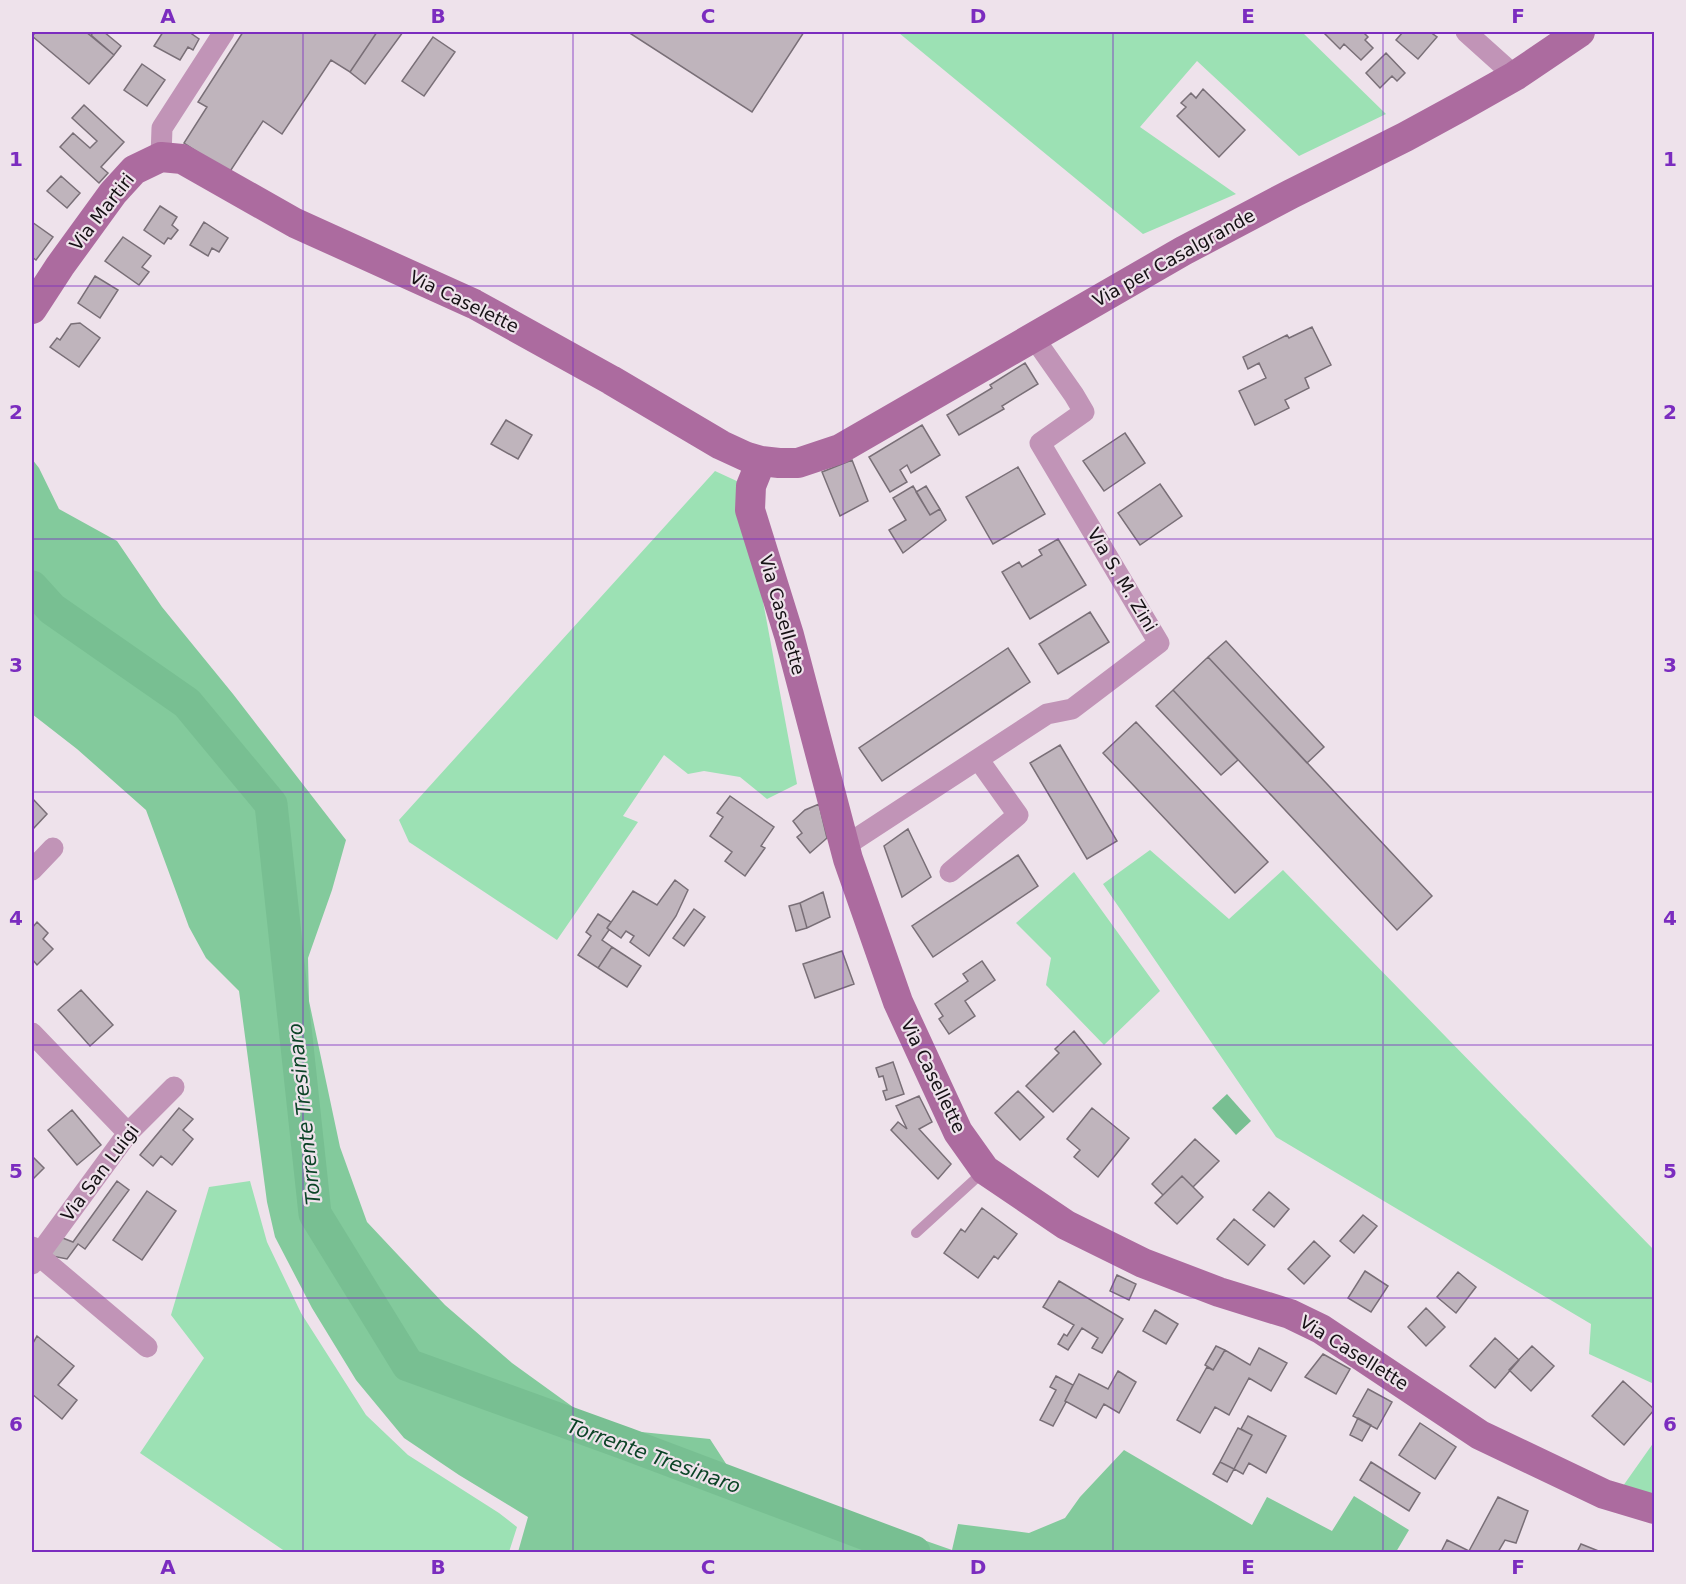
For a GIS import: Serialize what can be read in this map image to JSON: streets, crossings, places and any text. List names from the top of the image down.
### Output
{
  "streets": {
    "street": [
      "Via Martiri",
      "Via per Casalgrande",
      "Via Caselette",
      "Via S. M. Zini",
      "Via Casellette",
      "Via San Luigi"
    ]
  },
  "crossings": [
    ["Via Martiri", "Via Caselette"],
    ["Via per Casalgrande", "Via Caselette"],
    ["Via per Casalgrande", "Via Casellette"],
    ["Via Caselette", "Via Casellette"],
    ["Via S. M. Zini", "Via Casellette"]
  ],
  "water": ["Torrente Tresinaro"],
  "grid": {
    "columns": [
      "A",
      "B",
      "C",
      "D",
      "E",
      "F"
    ],
    "rows": [
      "1",
      "2",
      "3",
      "4",
      "5",
      "6"
    ]
  }
}
